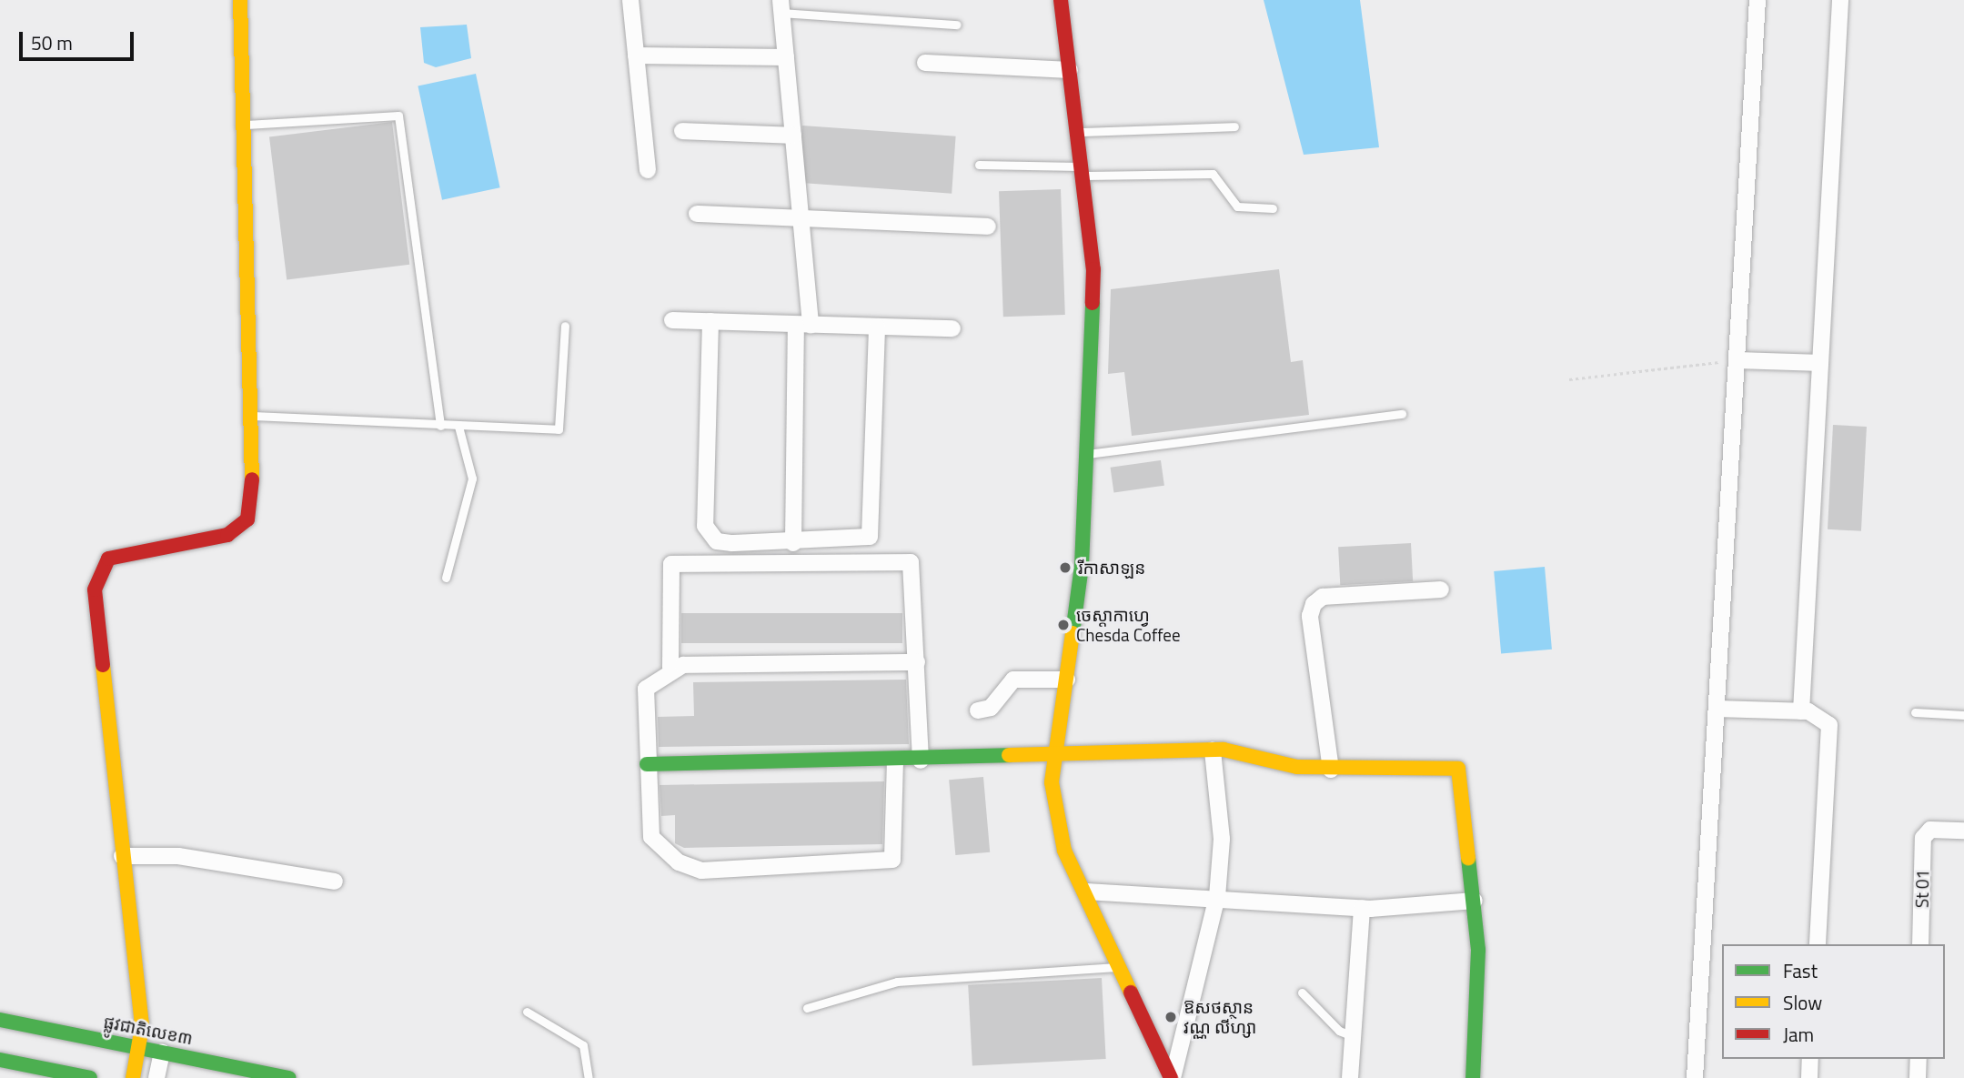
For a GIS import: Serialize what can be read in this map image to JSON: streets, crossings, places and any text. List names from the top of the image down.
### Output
{
  "streets": {
    "main road": ["ផ្លូវជាតិលេខ៣"],
    "street": ["St 01"]
  },
  "places": ["រីកាសាឡន", "ចេស្ដាកាហ្វេ Chesda Coffee", "ឱសថស្ថាន វណ្ណ លីហ្សា"],
  "legend": ["Fast", "Slow", "Jam"],
  "scale_bar": "50 m"
}
